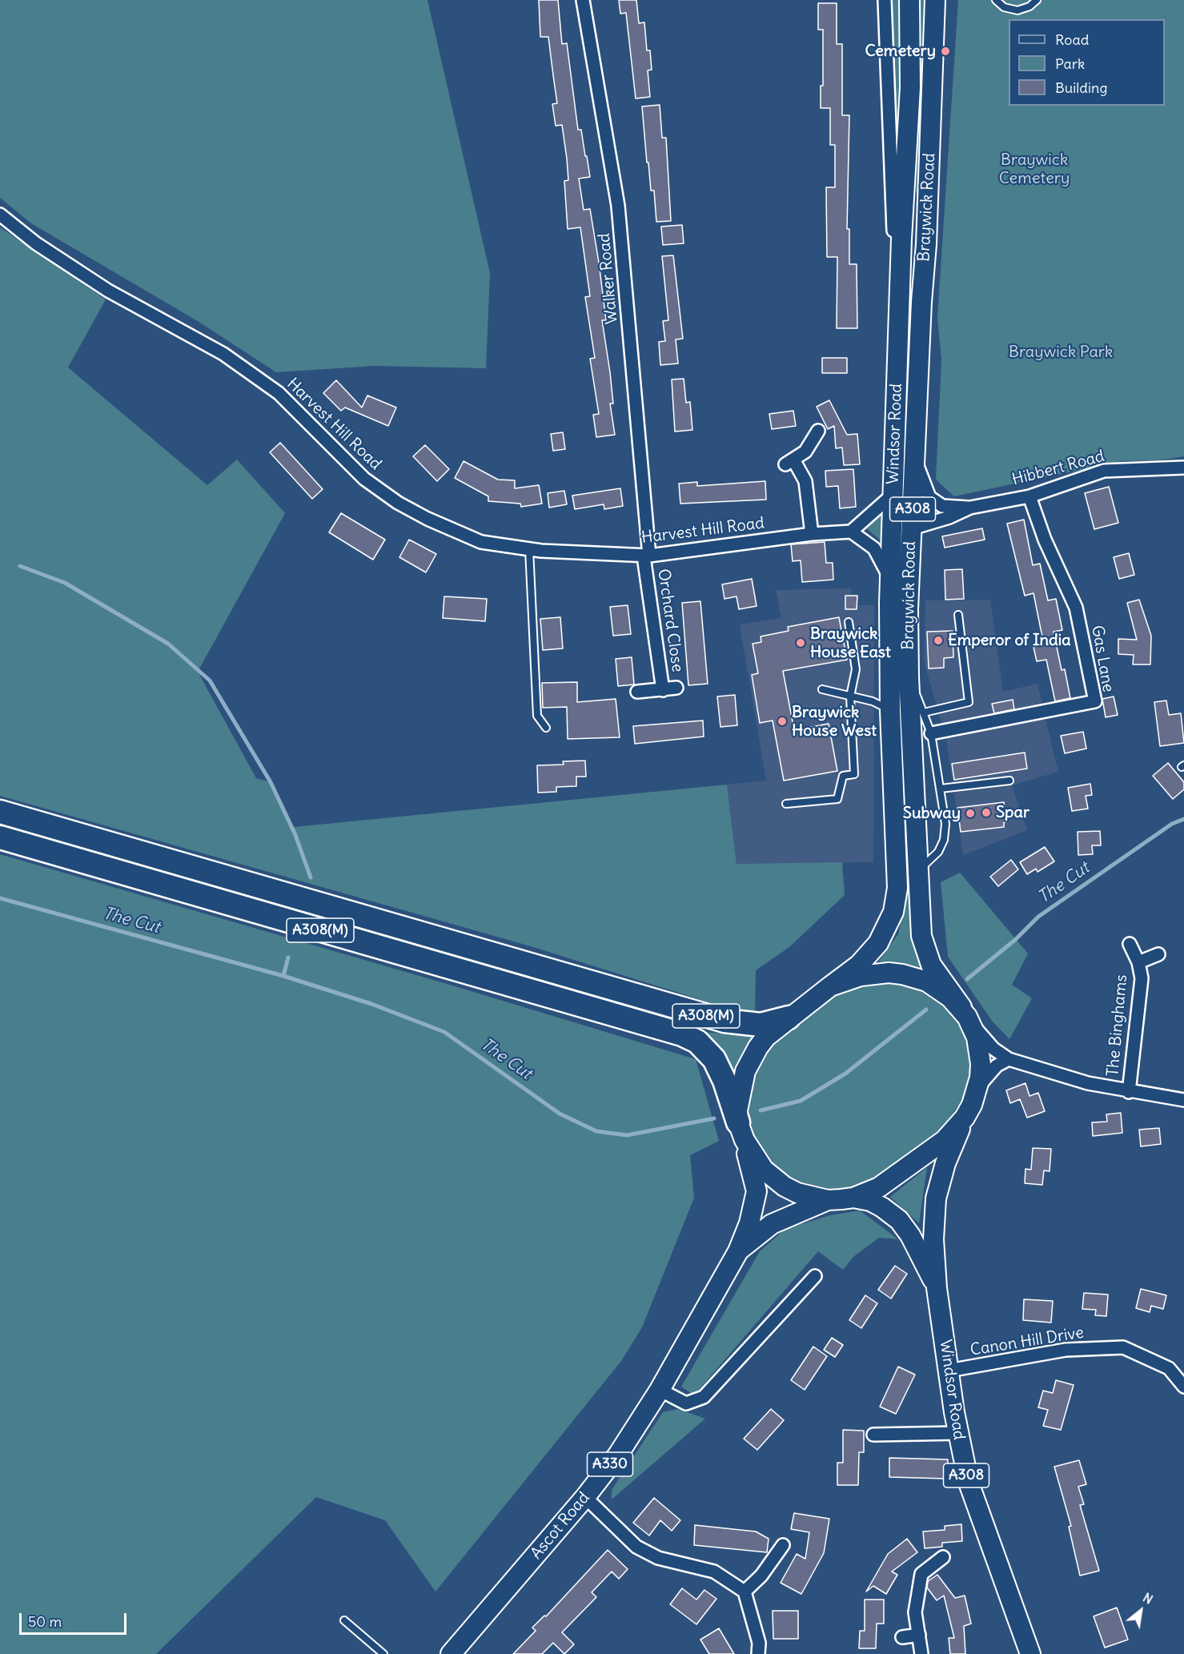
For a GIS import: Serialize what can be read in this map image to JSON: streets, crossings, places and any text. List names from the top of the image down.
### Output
{
  "streets": {
    "highway": ["A308(M)"],
    "main road": [
      "Braywick Road",
      "Windsor Road",
      "A308",
      "A330",
      "Ascot Road"
    ],
    "street": [
      "Walker Road",
      "Harvest Hill Road",
      "Hibbert Road",
      "Orchard Close",
      "Gas Lane",
      "The Binghams",
      "Canon Hill Drive"
    ]
  },
  "crossings": [
    ["Braywick Road", "Windsor Road"],
    ["Braywick Road", "Hibbert Road"],
    ["Braywick Road", "The Binghams"],
    ["Walker Road", "Harvest Hill Road"],
    ["Walker Road", "Orchard Close"],
    ["Harvest Hill Road", "Orchard Close"],
    ["Windsor Road", "A308(M)"],
    ["Windsor Road", "Canon Hill Drive"],
    ["Windsor Road", "Ascot Road"],
    ["Hibbert Road", "Gas Lane"],
    ["A308(M)", "Ascot Road"]
  ],
  "water": ["The Cut"],
  "parks": ["Braywick Cemetery", "Braywick Park"],
  "places": [
    "Cemetery",
    "Emperor of India",
    "Braywick House East",
    "Braywick House West",
    "Spar",
    "Subway"
  ],
  "legend": ["Road", "Park", "Building"],
  "scale_bar": "50 m",
  "north": "top right"
}
